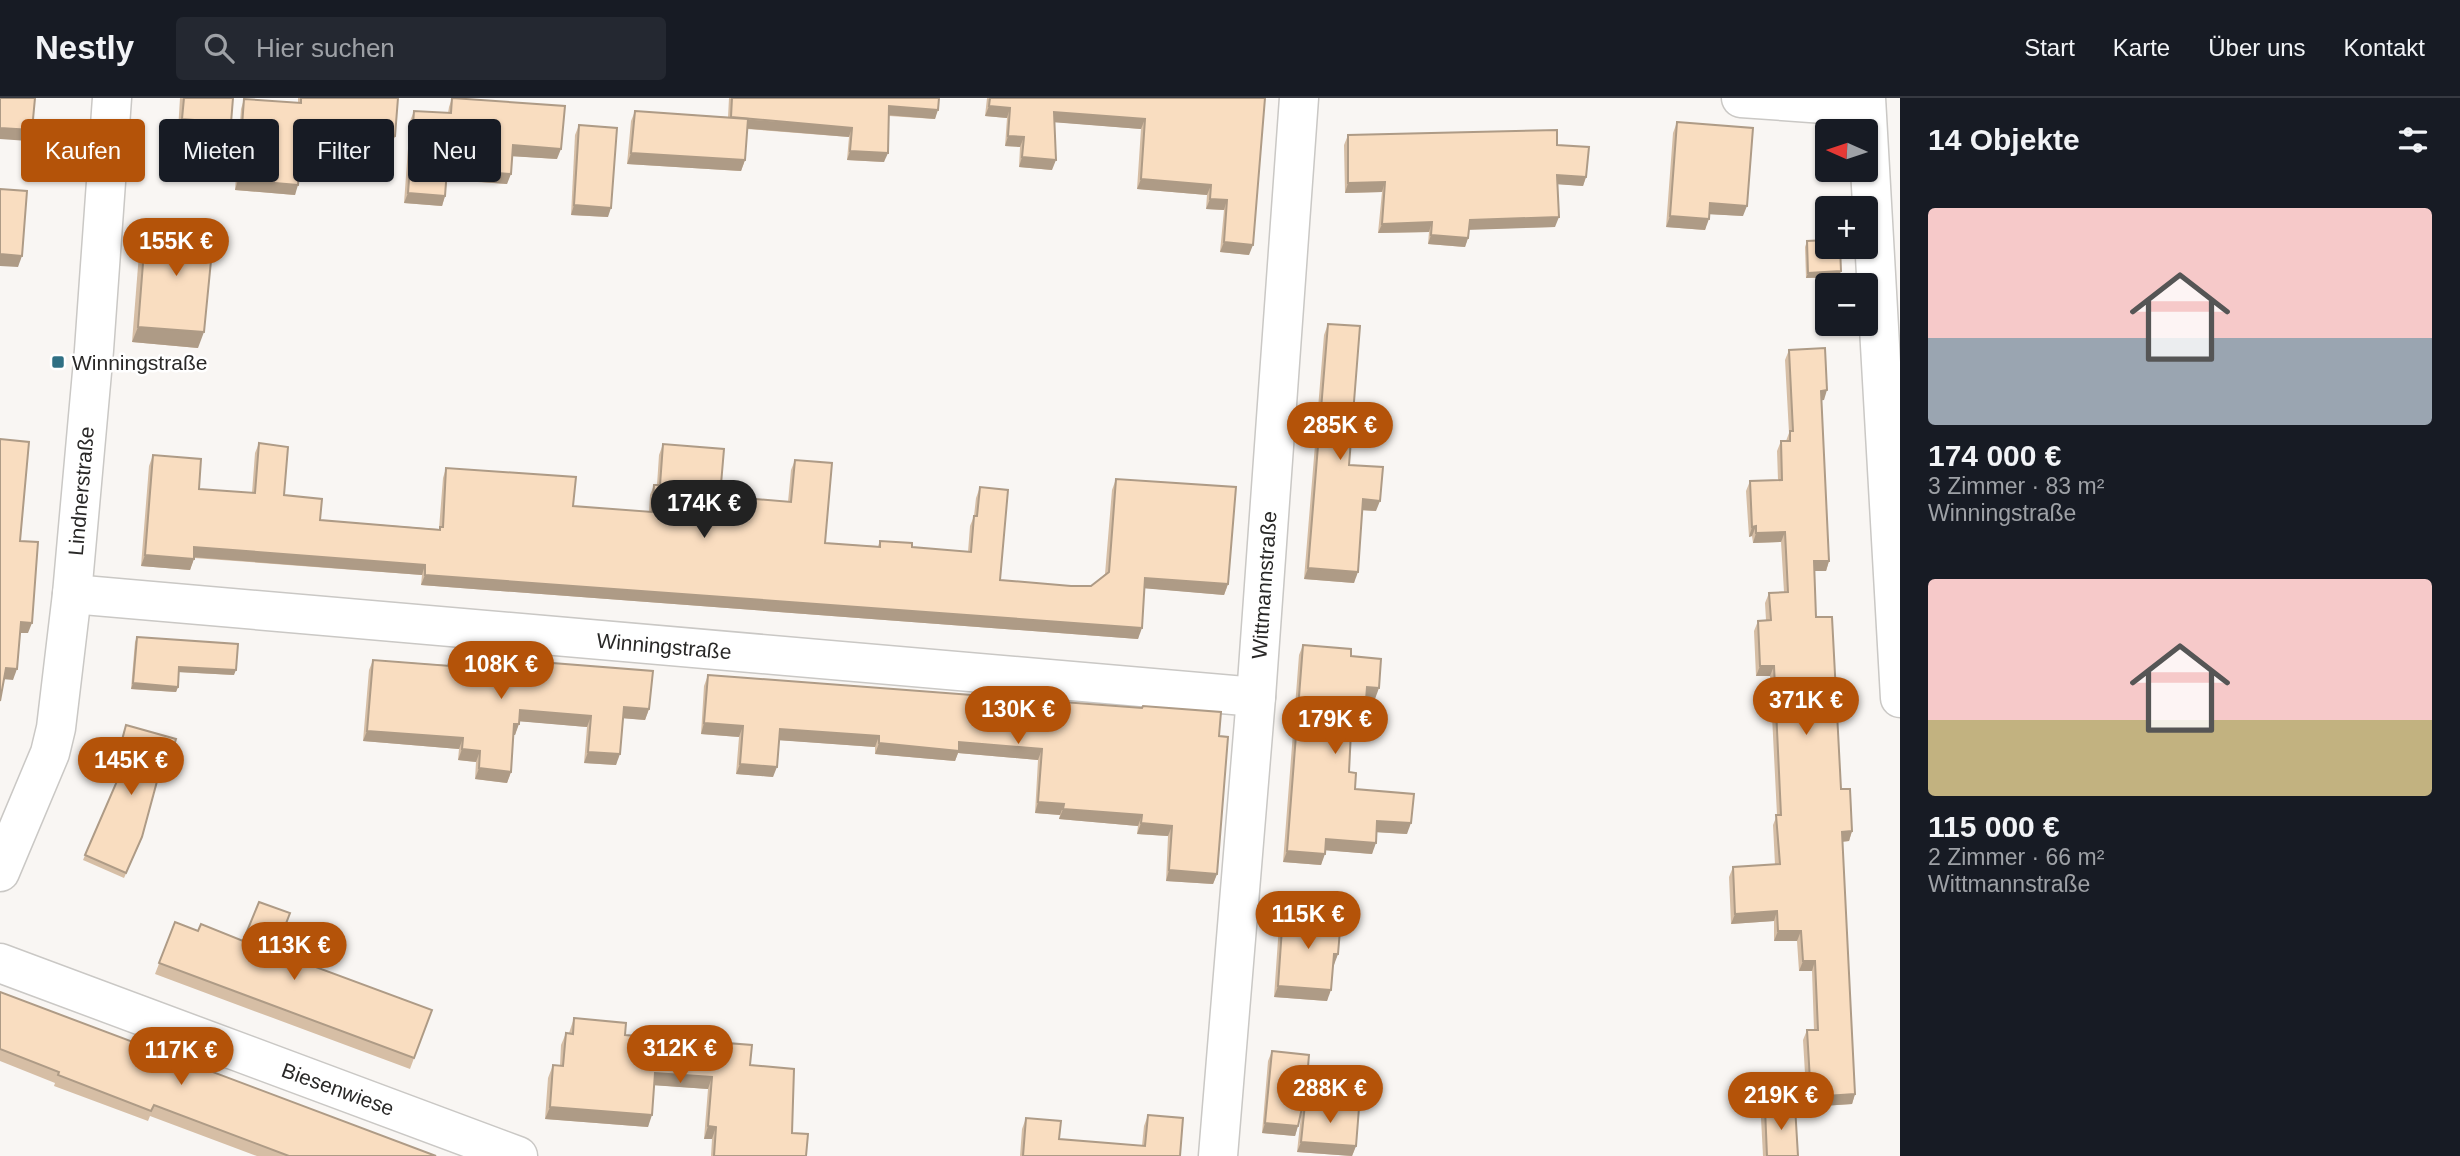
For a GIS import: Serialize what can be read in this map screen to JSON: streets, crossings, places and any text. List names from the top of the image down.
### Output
{
  "streets": {
    "street": [
      "Lindnerstraße",
      "Wittmannstraße",
      "Winningstraße",
      "Biesenwiese"
    ]
  },
  "crossings": [
    ["Lindnerstraße", "Winningstraße"],
    ["Wittmannstraße", "Winningstraße"]
  ],
  "places": {
    "transit": ["Winningstraße"]
  },
  "north": "left",
  "page": {
    "header": "Nestly",
    "search": "Hier suchen",
    "nav": [
      "Start",
      "Karte",
      "Über uns",
      "Kontakt"
    ],
    "heading": "14 Objekte",
    "map_buttons": ["+", "−"],
    "chip": [
      "Kaufen",
      "Mieten",
      "Filter",
      "Neu"
    ],
    "list": [
      {
        "name": "174 000 €",
        "note": "3 Zimmer · 83 m² · Winningstraße"
      },
      {
        "name": "115 000 €",
        "note": "2 Zimmer · 66 m² · Wittmannstraße"
      }
    ],
    "price": [
      "155K €",
      "285K €",
      "174K €",
      "108K €",
      "371K €",
      "130K €",
      "179K €",
      "145K €",
      "115K €",
      "113K €",
      "312K €",
      "117K €",
      "288K €",
      "219K €"
    ]
  }
}
